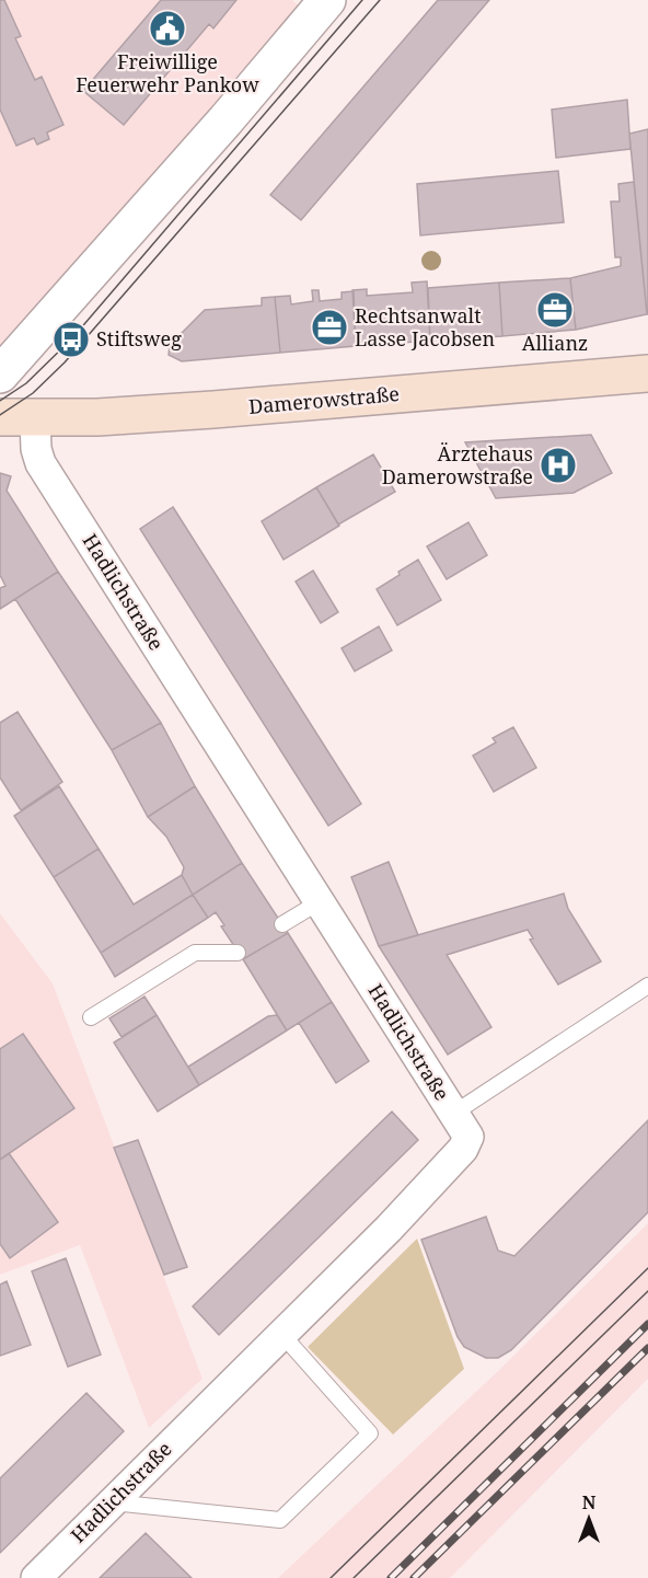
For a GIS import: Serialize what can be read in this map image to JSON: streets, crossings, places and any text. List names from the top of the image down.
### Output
{
  "streets": {
    "main road": ["Damerowstraße"],
    "street": ["Hadlichstraße"]
  },
  "crossings": [
    ["Damerowstraße", "Hadlichstraße"]
  ],
  "places": {
    "public building": ["Freiwillige Feuerwehr Pankow"],
    "office": ["Allianz", "Rechtsanwalt Lasse Jacobsen"],
    "bus stop": ["Stiftsweg"],
    "hospital": ["Ärztehaus Damerowstraße"]
  },
  "north": "top"
}
